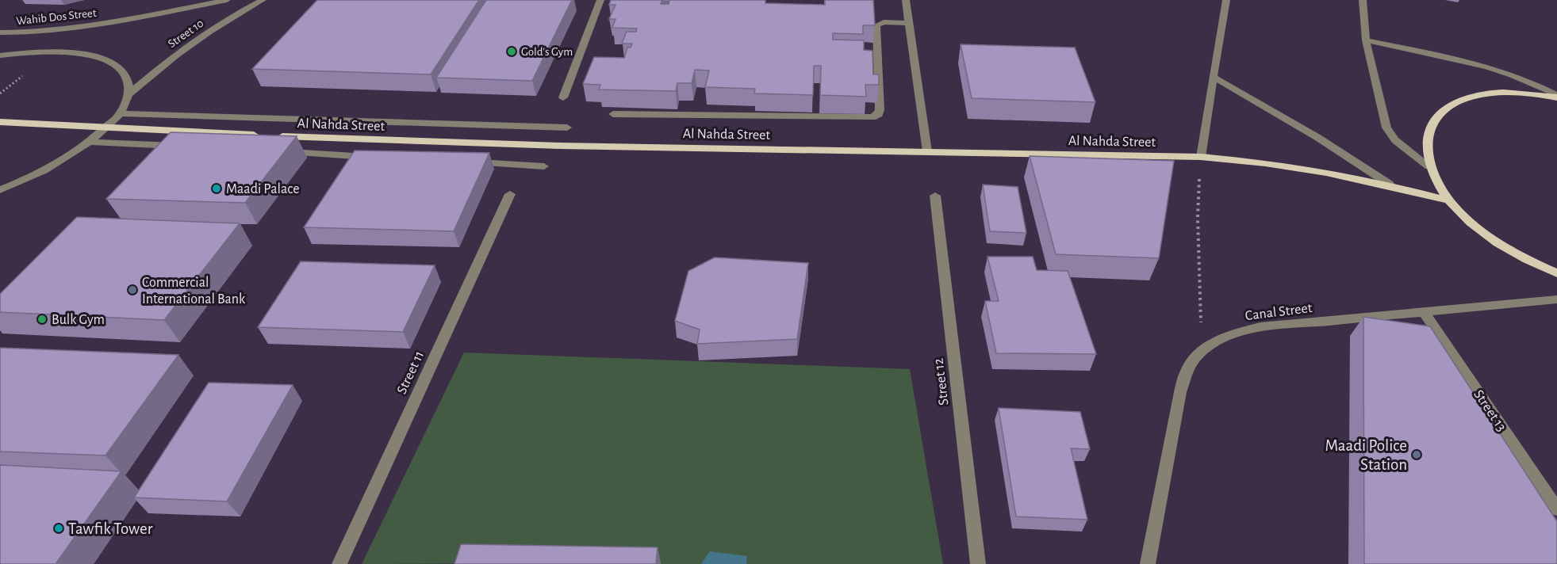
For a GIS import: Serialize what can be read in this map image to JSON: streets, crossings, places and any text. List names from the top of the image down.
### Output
{
  "streets": {
    "main road": ["Al Nahda Street"],
    "street": [
      "Wahib Dos Street",
      "Street 10",
      "Canal Street",
      "Street 11",
      "Street 12",
      "Street 13"
    ]
  },
  "crossings": [
    ["Canal Street", "Street 13"]
  ],
  "places": [
    "Gold's Gym",
    "Maadi Palace",
    "Commercial International Bank",
    "Bulk Gym",
    "Maadi Police Station",
    "Tawfik Tower"
  ]
}
